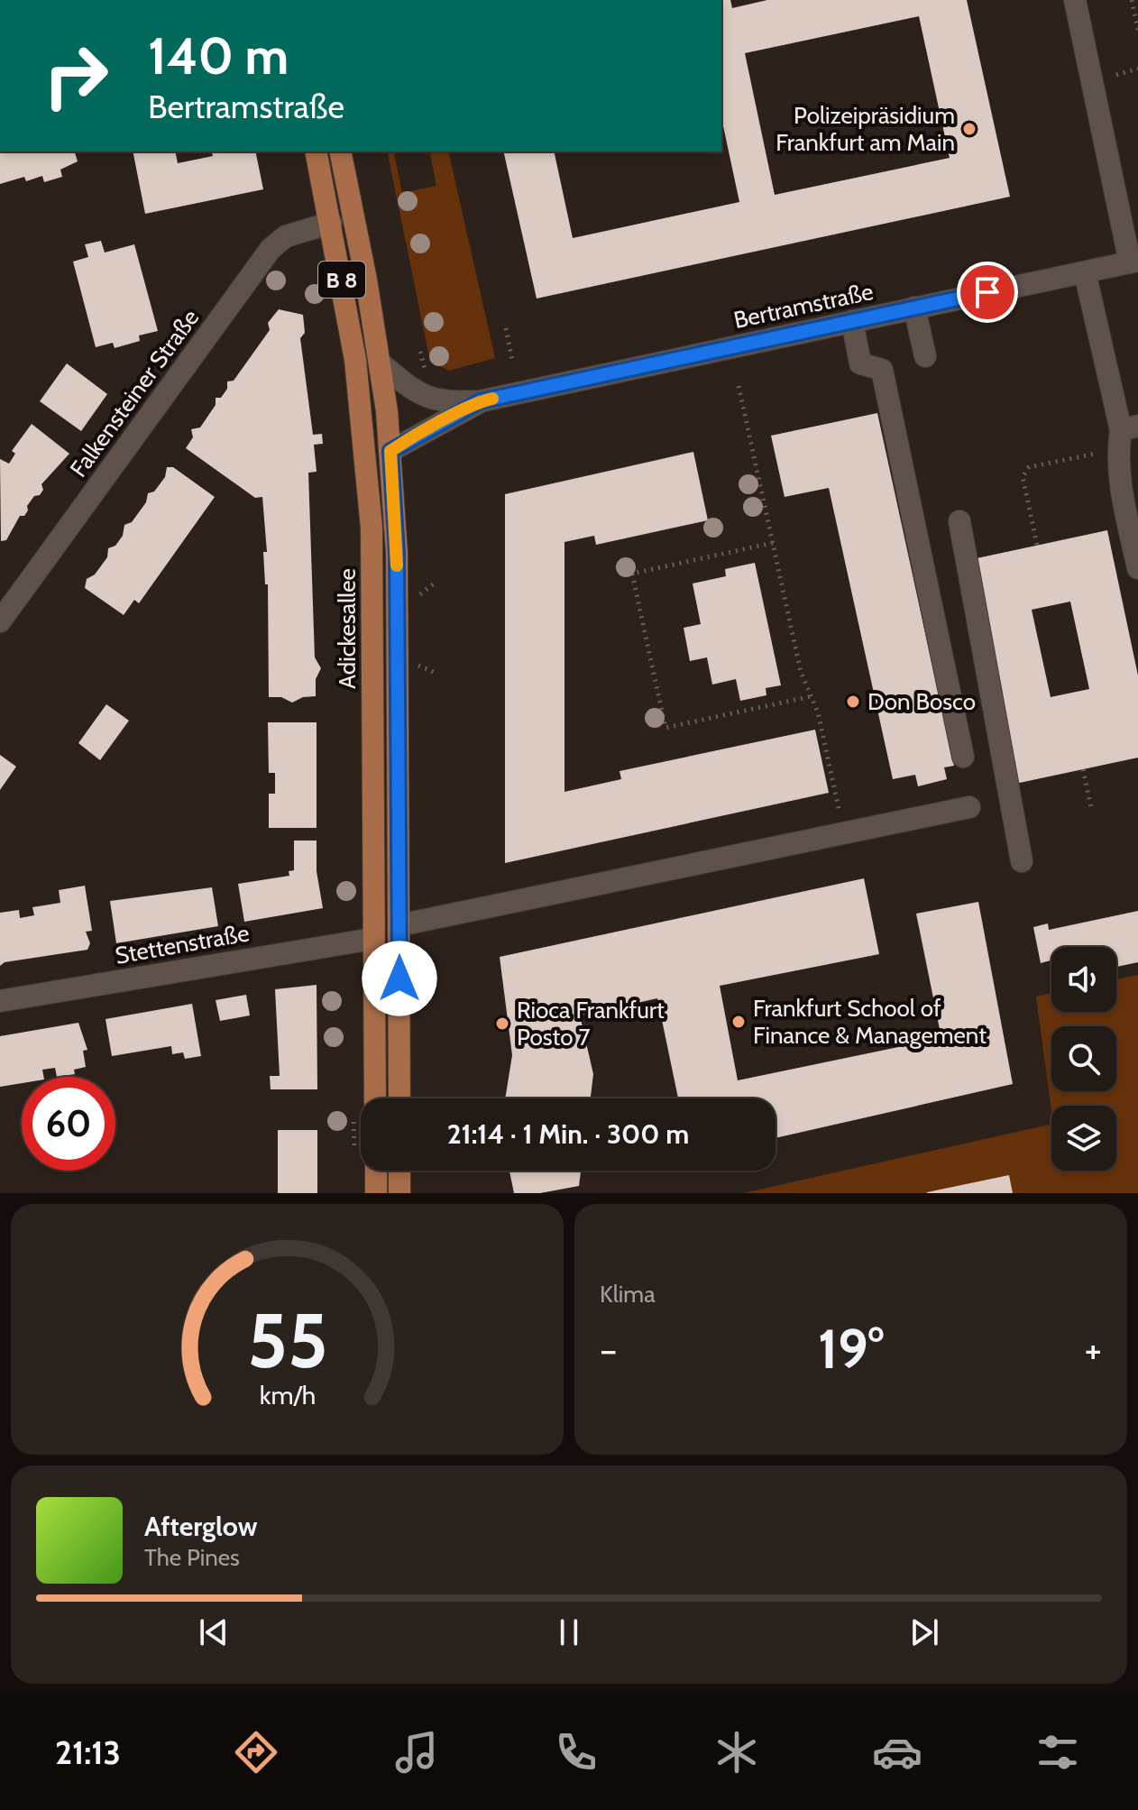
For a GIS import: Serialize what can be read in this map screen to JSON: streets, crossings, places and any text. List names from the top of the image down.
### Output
{
  "streets": {
    "main road": ["B 8", "Adickesallee"],
    "street": ["Bertramstraße", "Falkensteiner Straße", "Stettenstraße"]
  },
  "crossings": [
    ["B 8", "Bertramstraße"],
    ["Falkensteiner Straße", "Adickesallee"],
    ["Adickesallee", "Stettenstraße"]
  ],
  "places": [
    "Polizeipräsidium Frankfurt am Main",
    "Don Bosco",
    "Frankfurt School of Finance & Management",
    "Rioca Frankfurt Posto 7"
  ],
  "page": {
    "turn": ["140 m", "Bertramstraße"],
    "limit": "60",
    "trip": "21:14 · 1 Min. · 300 m",
    "tile": "Klima",
    "heat": ["−", "19°", "+"],
    "song": ["Afterglow", "The Pines"],
    "tabs": "21:13",
    "gauge": ["55", "km/h"]
  }
}
